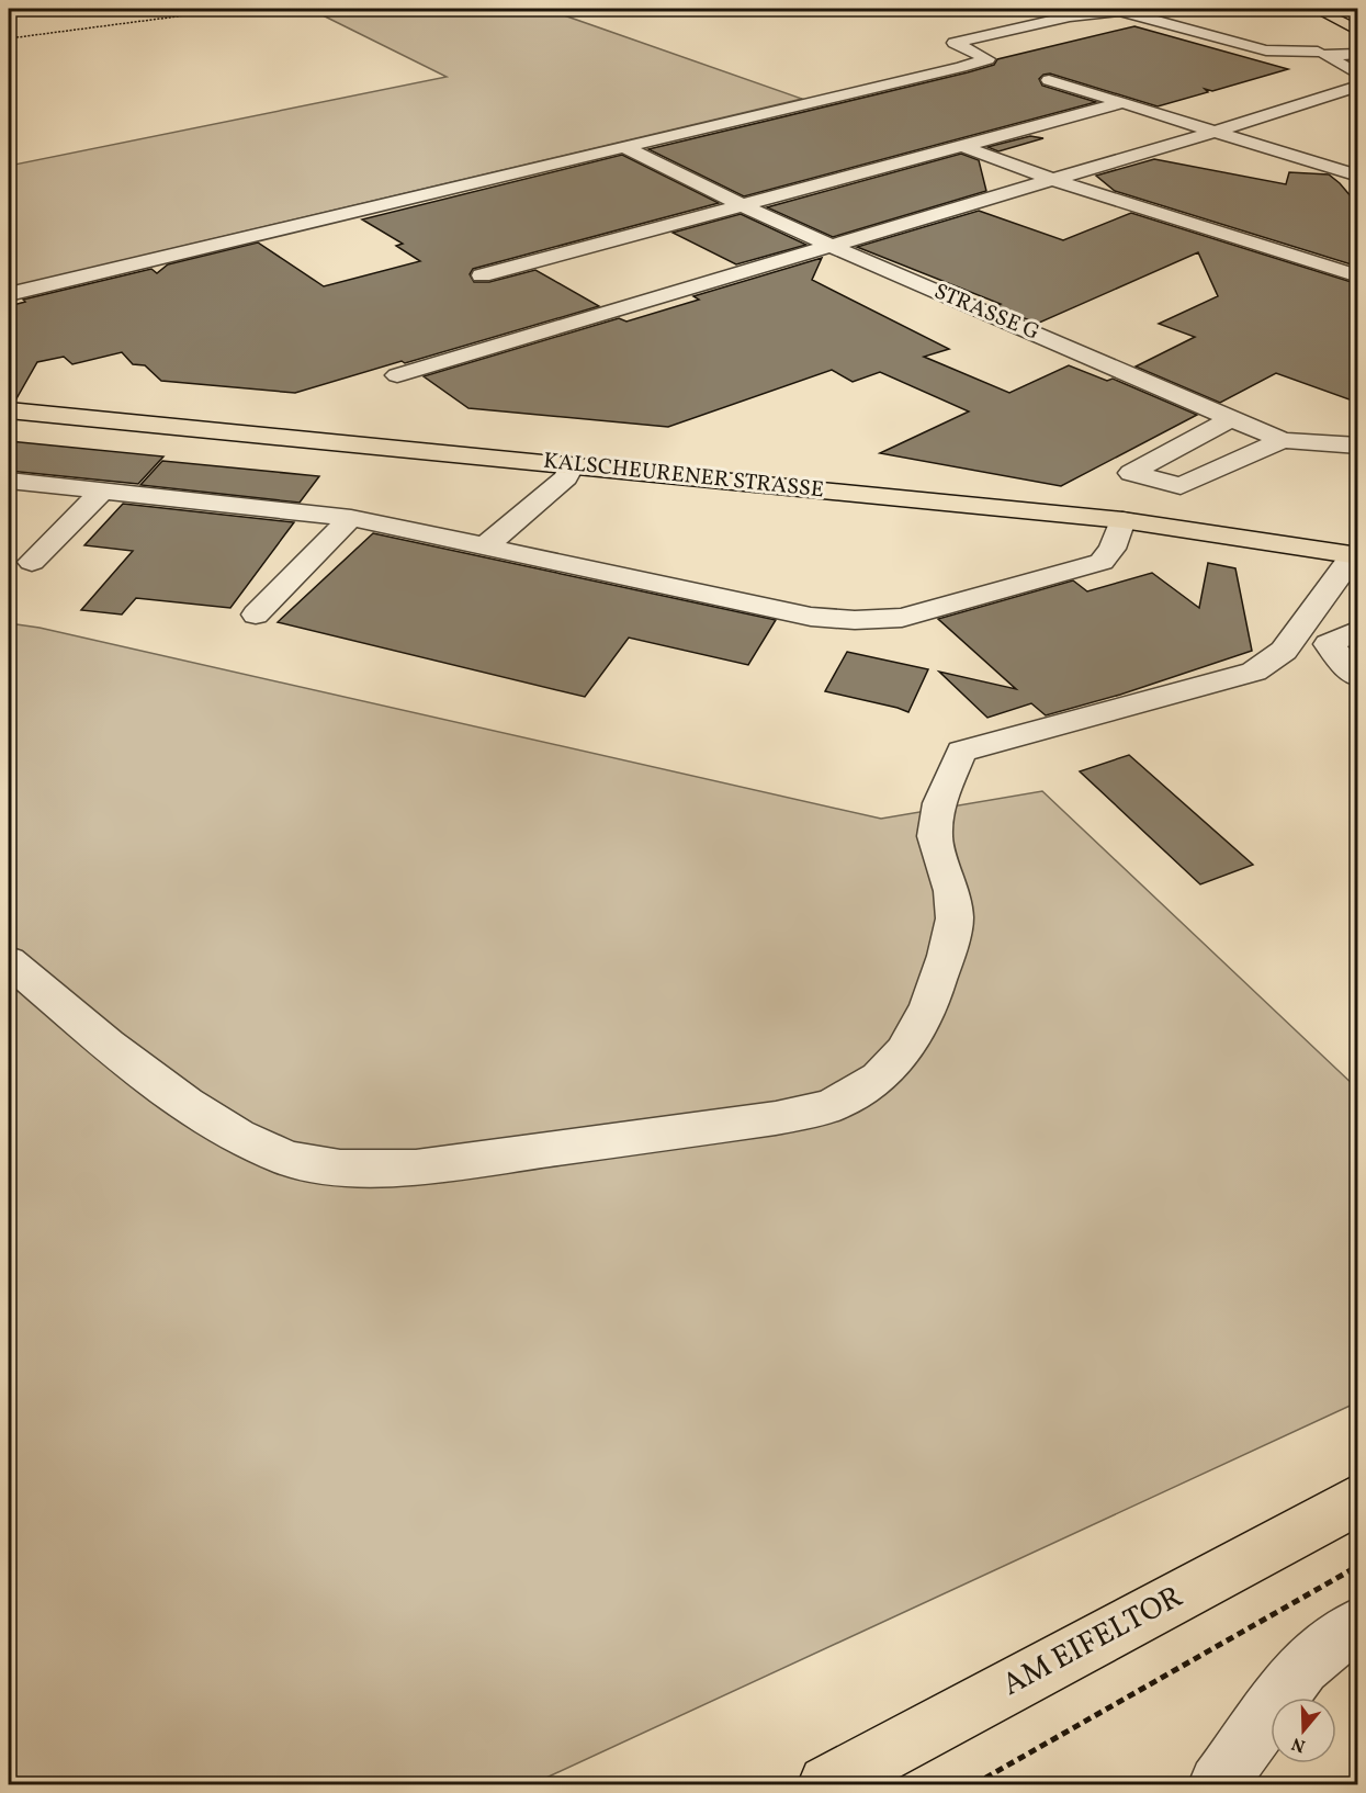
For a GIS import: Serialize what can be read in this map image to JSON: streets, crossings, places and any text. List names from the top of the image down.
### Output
{
  "streets": {
    "main road": ["KALSCHEURENER STRASSE", "AM EIFELTOR"],
    "lane": ["STRASSE G"]
  },
  "north": "bottom"
}
